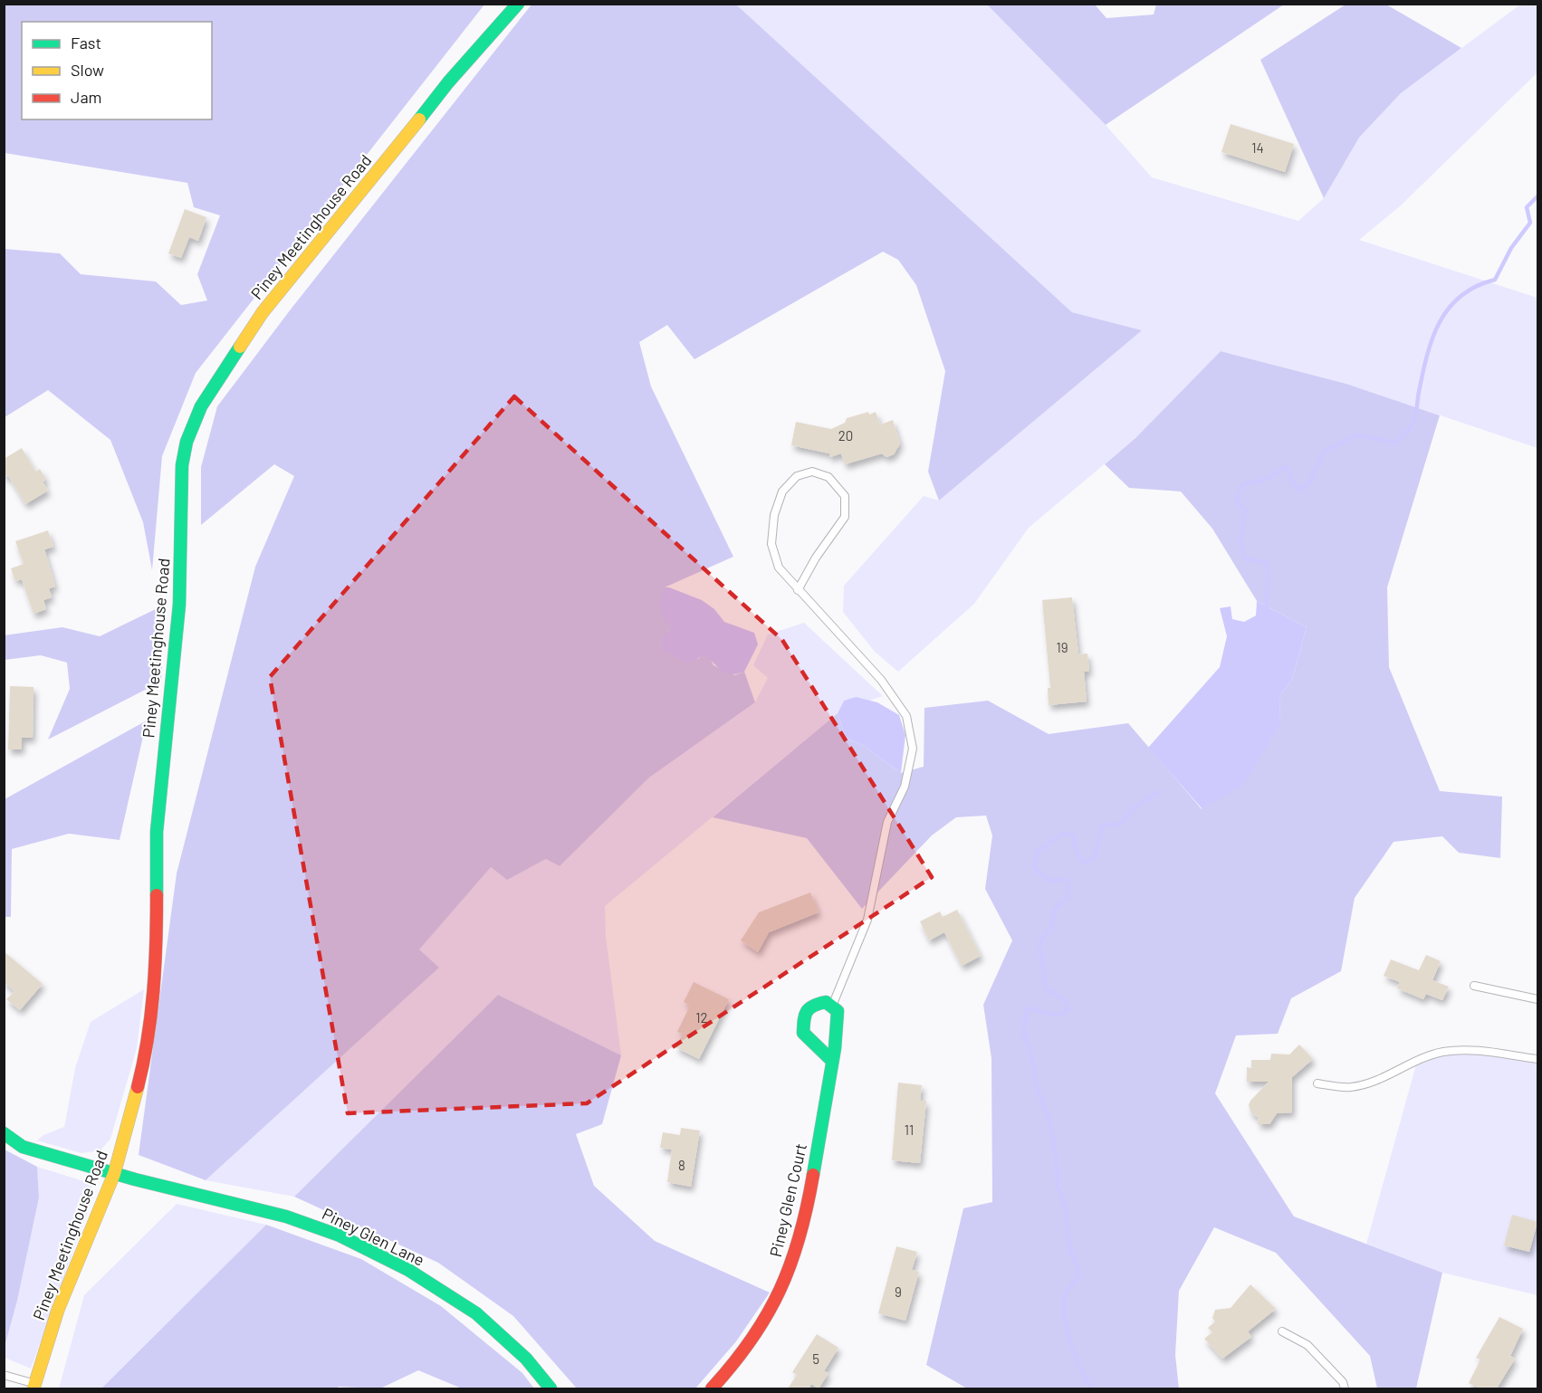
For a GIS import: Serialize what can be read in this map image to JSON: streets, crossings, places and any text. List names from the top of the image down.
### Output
{
  "streets": {
    "main road": ["Piney Meetinghouse Road", "Piney Glen Court", "Piney Glen Lane"]
  },
  "crossings": [
    ["Piney Meetinghouse Road", "Piney Glen Lane"]
  ],
  "house_numbers": [
    "14",
    "20",
    "19",
    "12",
    "11",
    "8",
    "9",
    "5"
  ],
  "legend": ["Fast", "Slow", "Jam"]
}
